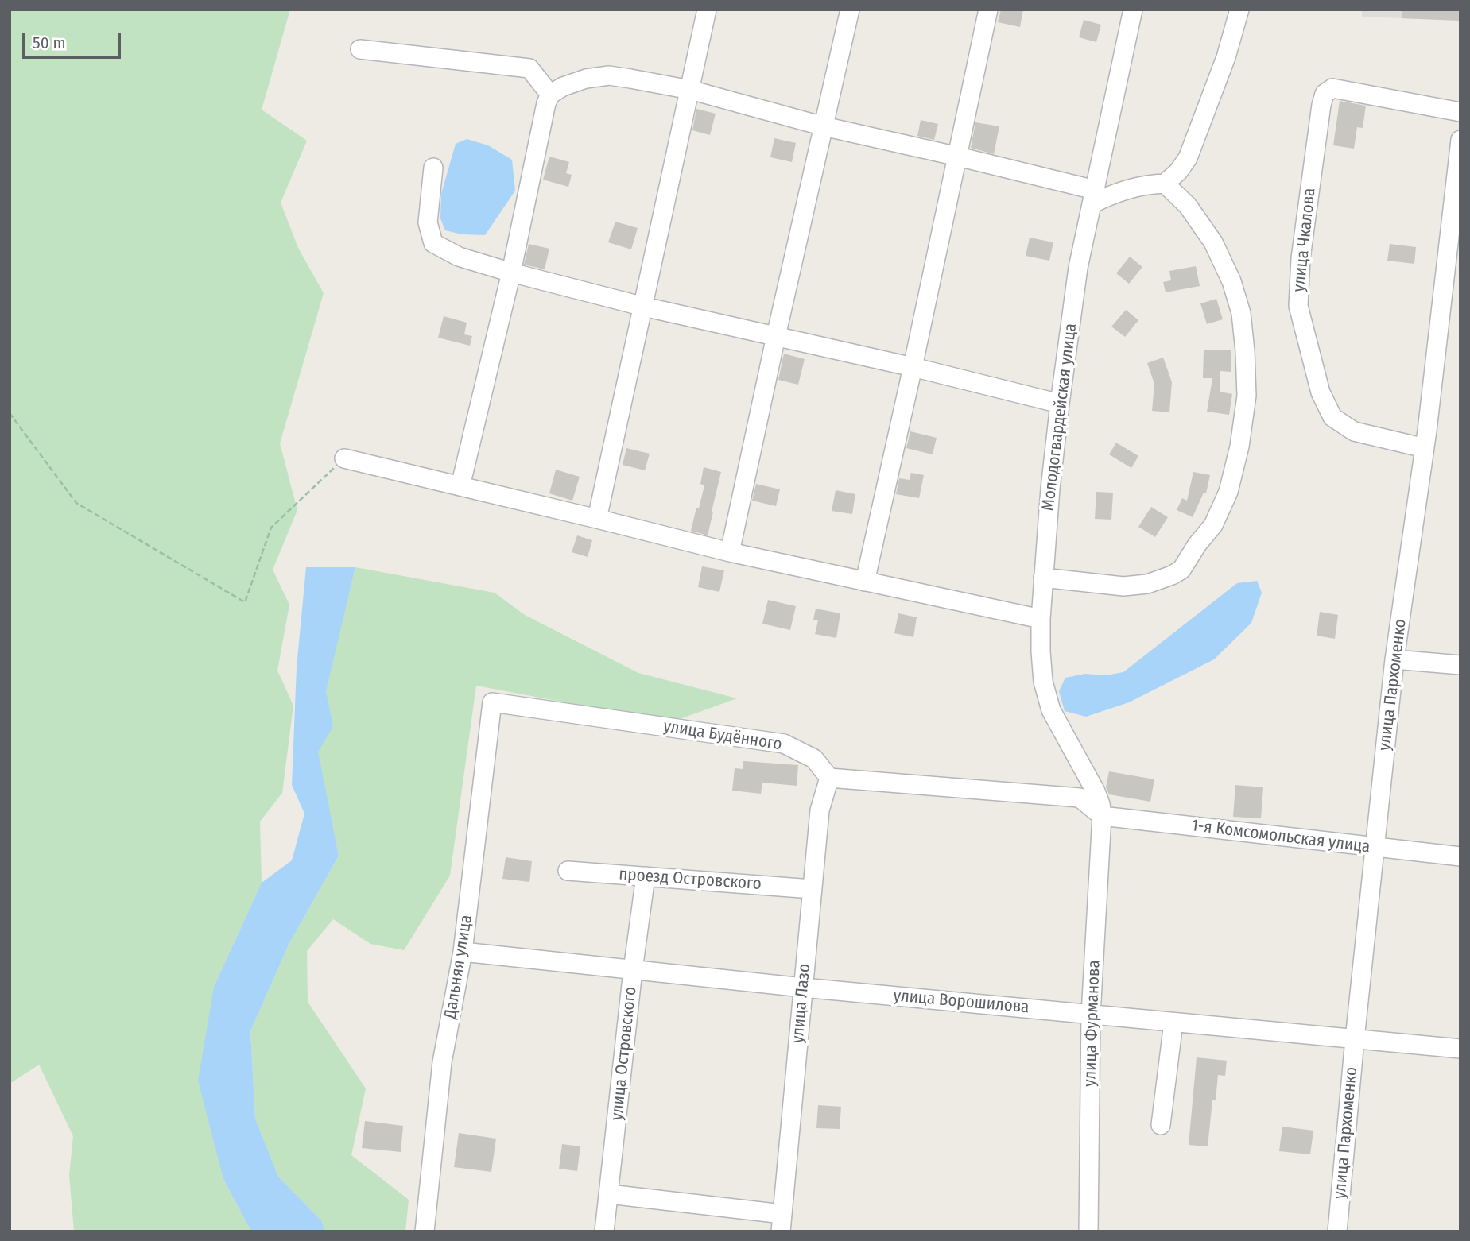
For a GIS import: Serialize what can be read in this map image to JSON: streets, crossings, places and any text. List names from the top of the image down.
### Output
{
  "streets": {
    "street": [
      "улица Чкалова",
      "Молодогвардейская улица",
      "улица Пархоменко",
      "улица Будённого",
      "1-я Комсомольская улица",
      "проезд Островского",
      "Дальняя улица",
      "улица Ворошилова",
      "улица Лазо",
      "улица Фурманова",
      "улица Островского"
    ]
  },
  "crossings": [
    ["улица Чкалова", "улица Пархоменко"],
    ["Молодогвардейская улица", "1-я Комсомольская улица"],
    ["Молодогвардейская улица", "улица Фурманова"],
    ["улица Пархоменко", "1-я Комсомольская улица"],
    ["улица Пархоменко", "улица Ворошилова"],
    ["улица Будённого", "Дальняя улица"],
    ["улица Будённого", "улица Лазо"],
    ["1-я Комсомольская улица", "улица Фурманова"],
    ["проезд Островского", "улица Лазо"],
    ["проезд Островского", "улица Островского"],
    ["Дальняя улица", "улица Ворошилова"],
    ["улица Ворошилова", "улица Лазо"],
    ["улица Ворошилова", "улица Фурманова"],
    ["улица Ворошилова", "улица Островского"]
  ],
  "scale_bar": "50 m"
}
